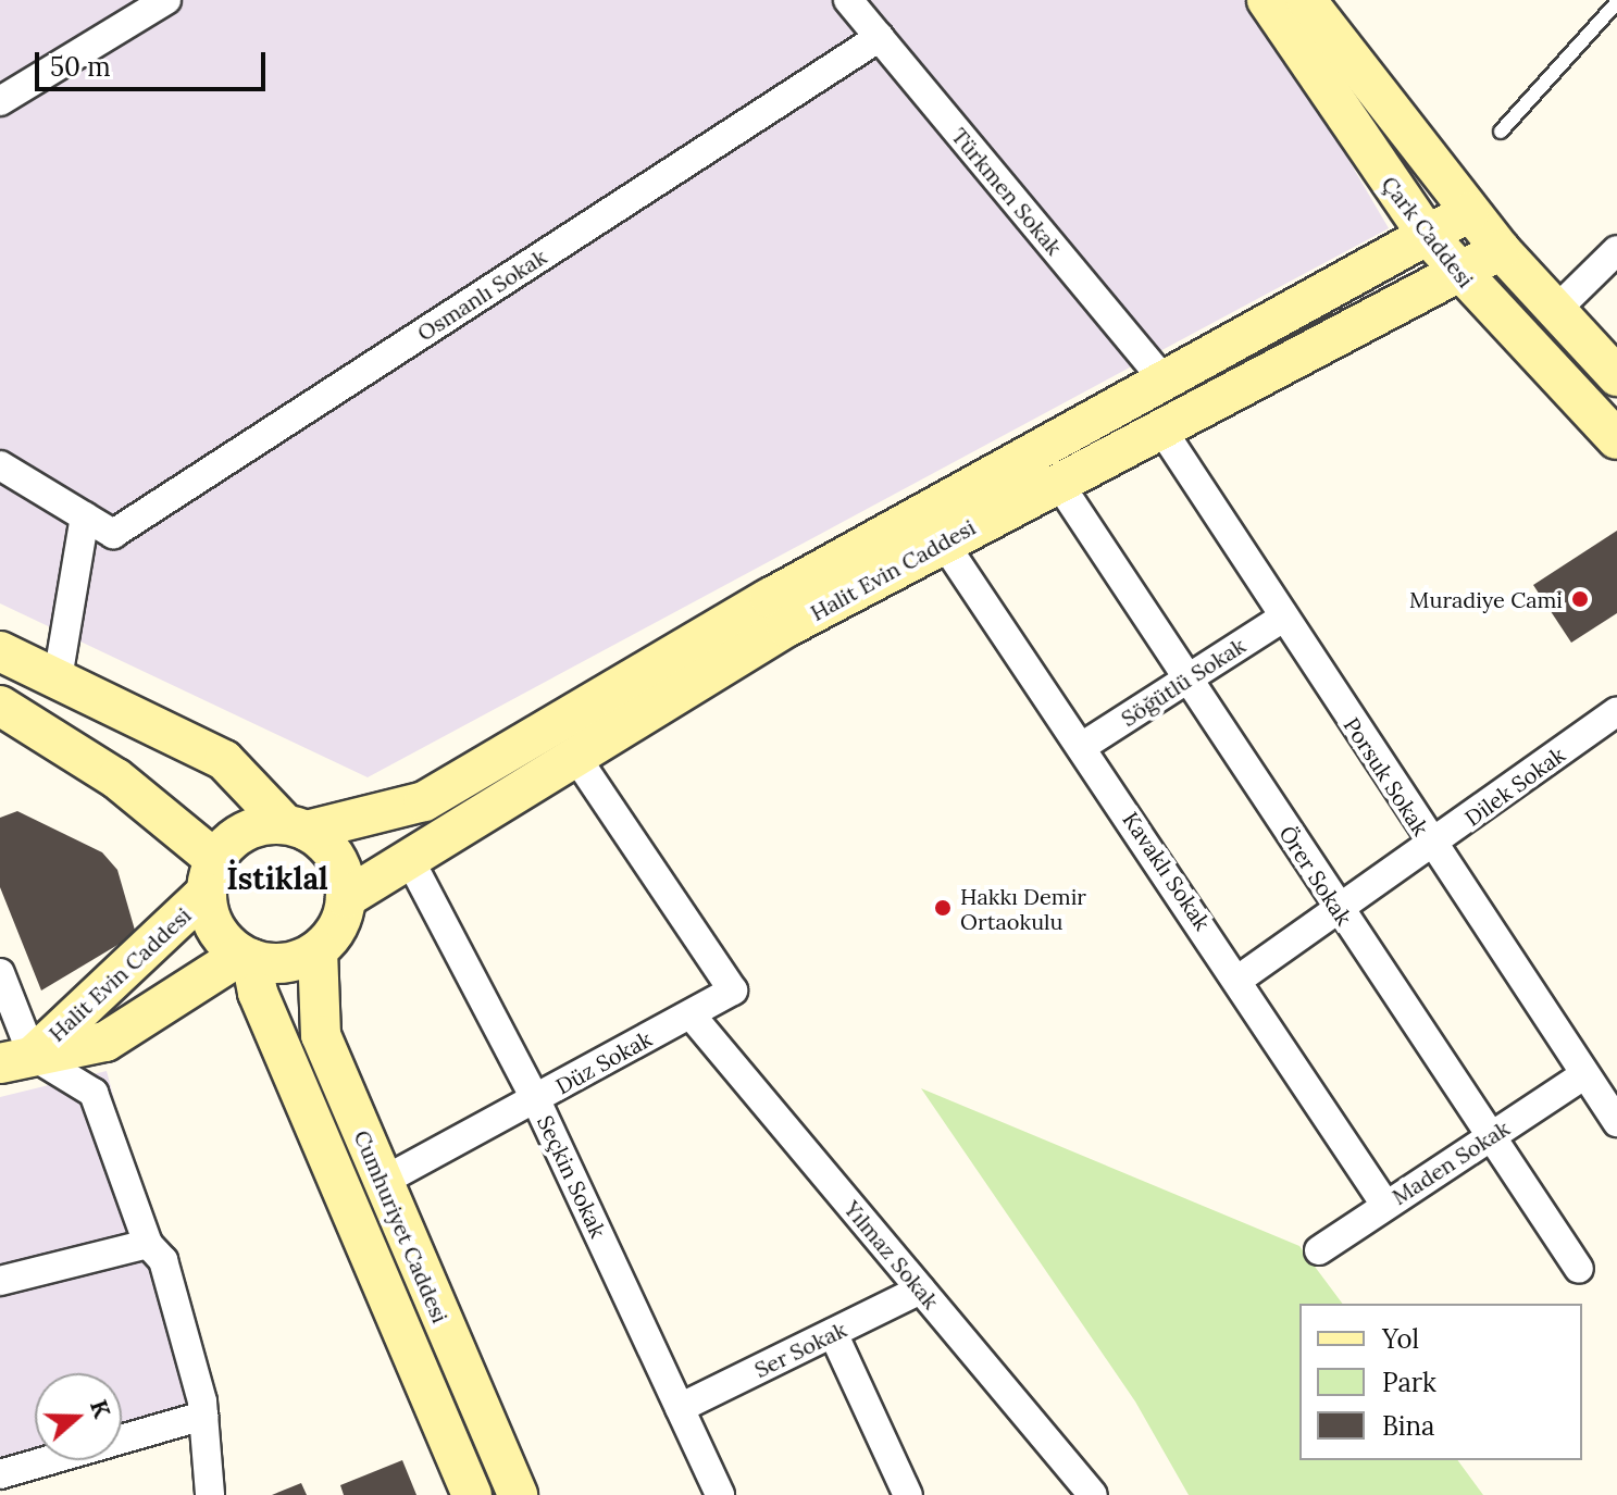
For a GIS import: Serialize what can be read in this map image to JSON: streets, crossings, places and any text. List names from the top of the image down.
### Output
{
  "streets": {
    "main road": ["Çark Caddesi", "Halit Evin Caddesi", "Cumhuriyet Caddesi"],
    "street": [
      "Türkmen Sokak",
      "Osmanlı Sokak",
      "Söğütlü Sokak",
      "Porsuk Sokak",
      "Dilek Sokak",
      "Kavaklı Sokak",
      "Örer Sokak",
      "Düz Sokak",
      "Maden Sokak",
      "Seçkin Sokak",
      "Yılmaz Sokak",
      "Ser Sokak"
    ]
  },
  "crossings": [
    ["Türkmen Sokak", "Osmanlı Sokak"],
    ["Türkmen Sokak", "Halit Evin Caddesi"],
    ["Türkmen Sokak", "Porsuk Sokak"],
    ["Çark Caddesi", "Halit Evin Caddesi"],
    ["Halit Evin Caddesi", "Porsuk Sokak"],
    ["Halit Evin Caddesi", "Kavaklı Sokak"],
    ["Halit Evin Caddesi", "Örer Sokak"],
    ["Halit Evin Caddesi", "Düz Sokak"],
    ["Halit Evin Caddesi", "Seçkin Sokak"],
    ["Halit Evin Caddesi", "Cumhuriyet Caddesi"],
    ["Söğütlü Sokak", "Porsuk Sokak"],
    ["Söğütlü Sokak", "Kavaklı Sokak"],
    ["Söğütlü Sokak", "Örer Sokak"],
    ["Porsuk Sokak", "Dilek Sokak"],
    ["Porsuk Sokak", "Maden Sokak"],
    ["Dilek Sokak", "Kavaklı Sokak"],
    ["Dilek Sokak", "Örer Sokak"],
    ["Kavaklı Sokak", "Maden Sokak"],
    ["Örer Sokak", "Maden Sokak"],
    ["Düz Sokak", "Seçkin Sokak"],
    ["Düz Sokak", "Cumhuriyet Caddesi"],
    ["Düz Sokak", "Yılmaz Sokak"],
    ["Seçkin Sokak", "Ser Sokak"],
    ["Yılmaz Sokak", "Ser Sokak"]
  ],
  "districts": ["İstiklal"],
  "places": ["Muradiye Cami", "Hakkı Demir Ortaokulu"],
  "legend": ["Yol", "Park", "Bina"],
  "scale_bar": "50 m",
  "north": "right"
}
